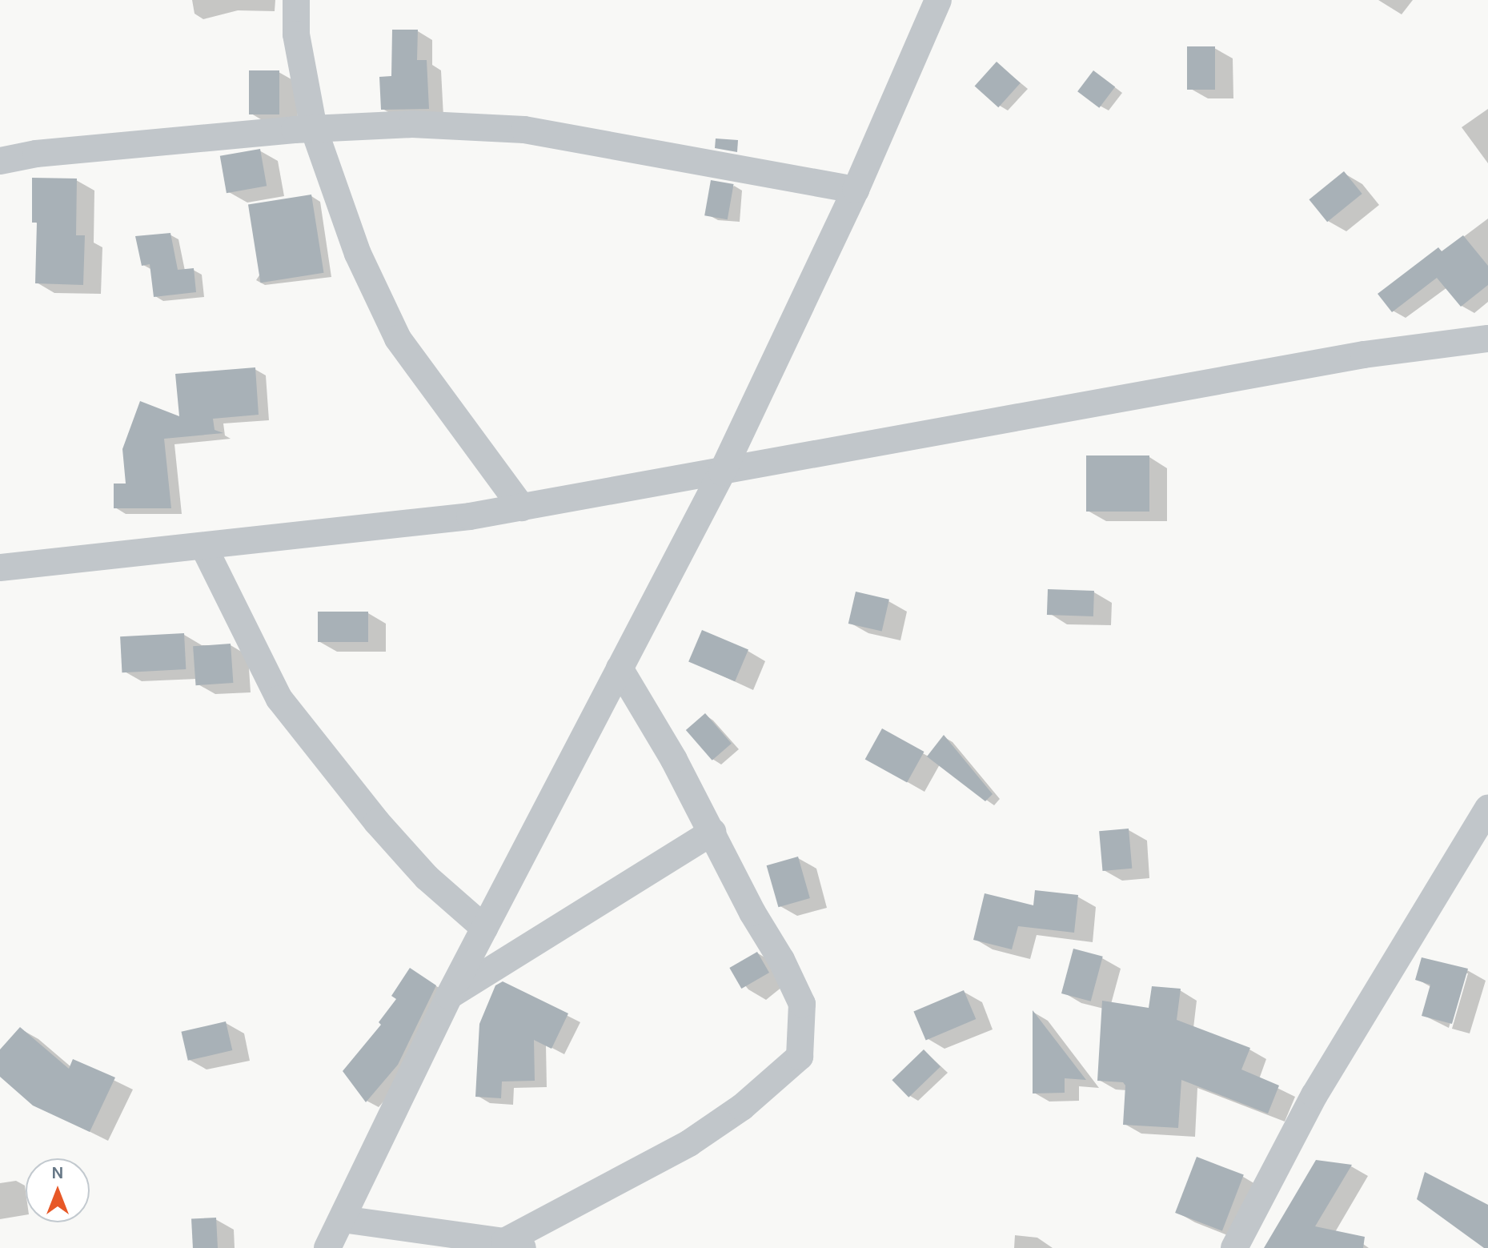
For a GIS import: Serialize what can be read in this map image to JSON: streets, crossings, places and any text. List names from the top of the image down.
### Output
{
  "north": "top"
}
